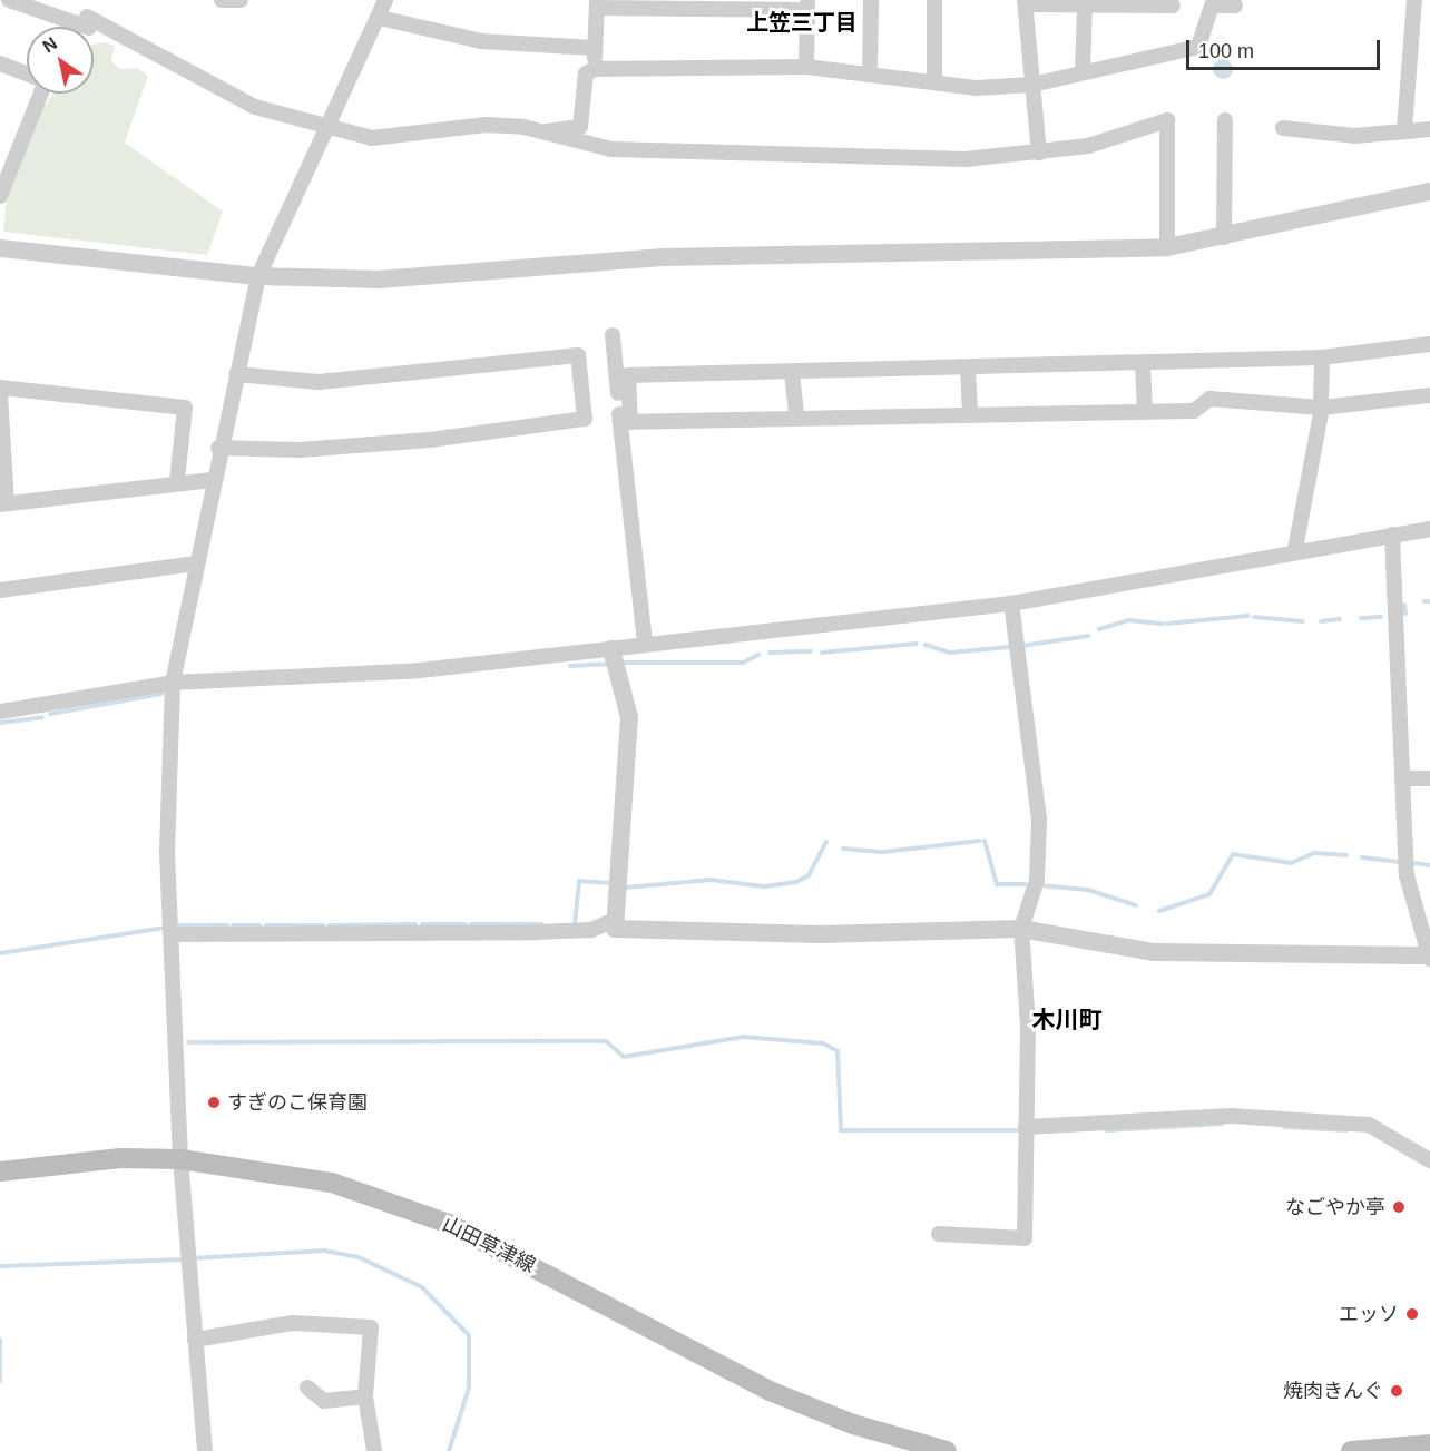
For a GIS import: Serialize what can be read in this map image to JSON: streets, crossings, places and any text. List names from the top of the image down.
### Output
{
  "streets": {
    "main road": ["山田草津線"]
  },
  "districts": ["上笠三丁目", "木川町"],
  "places": [
    "すぎのこ保育園",
    "なごやか亭",
    "エッソ",
    "焼肉きんぐ"
  ],
  "scale_bar": "100 m",
  "north": "top left"
}
